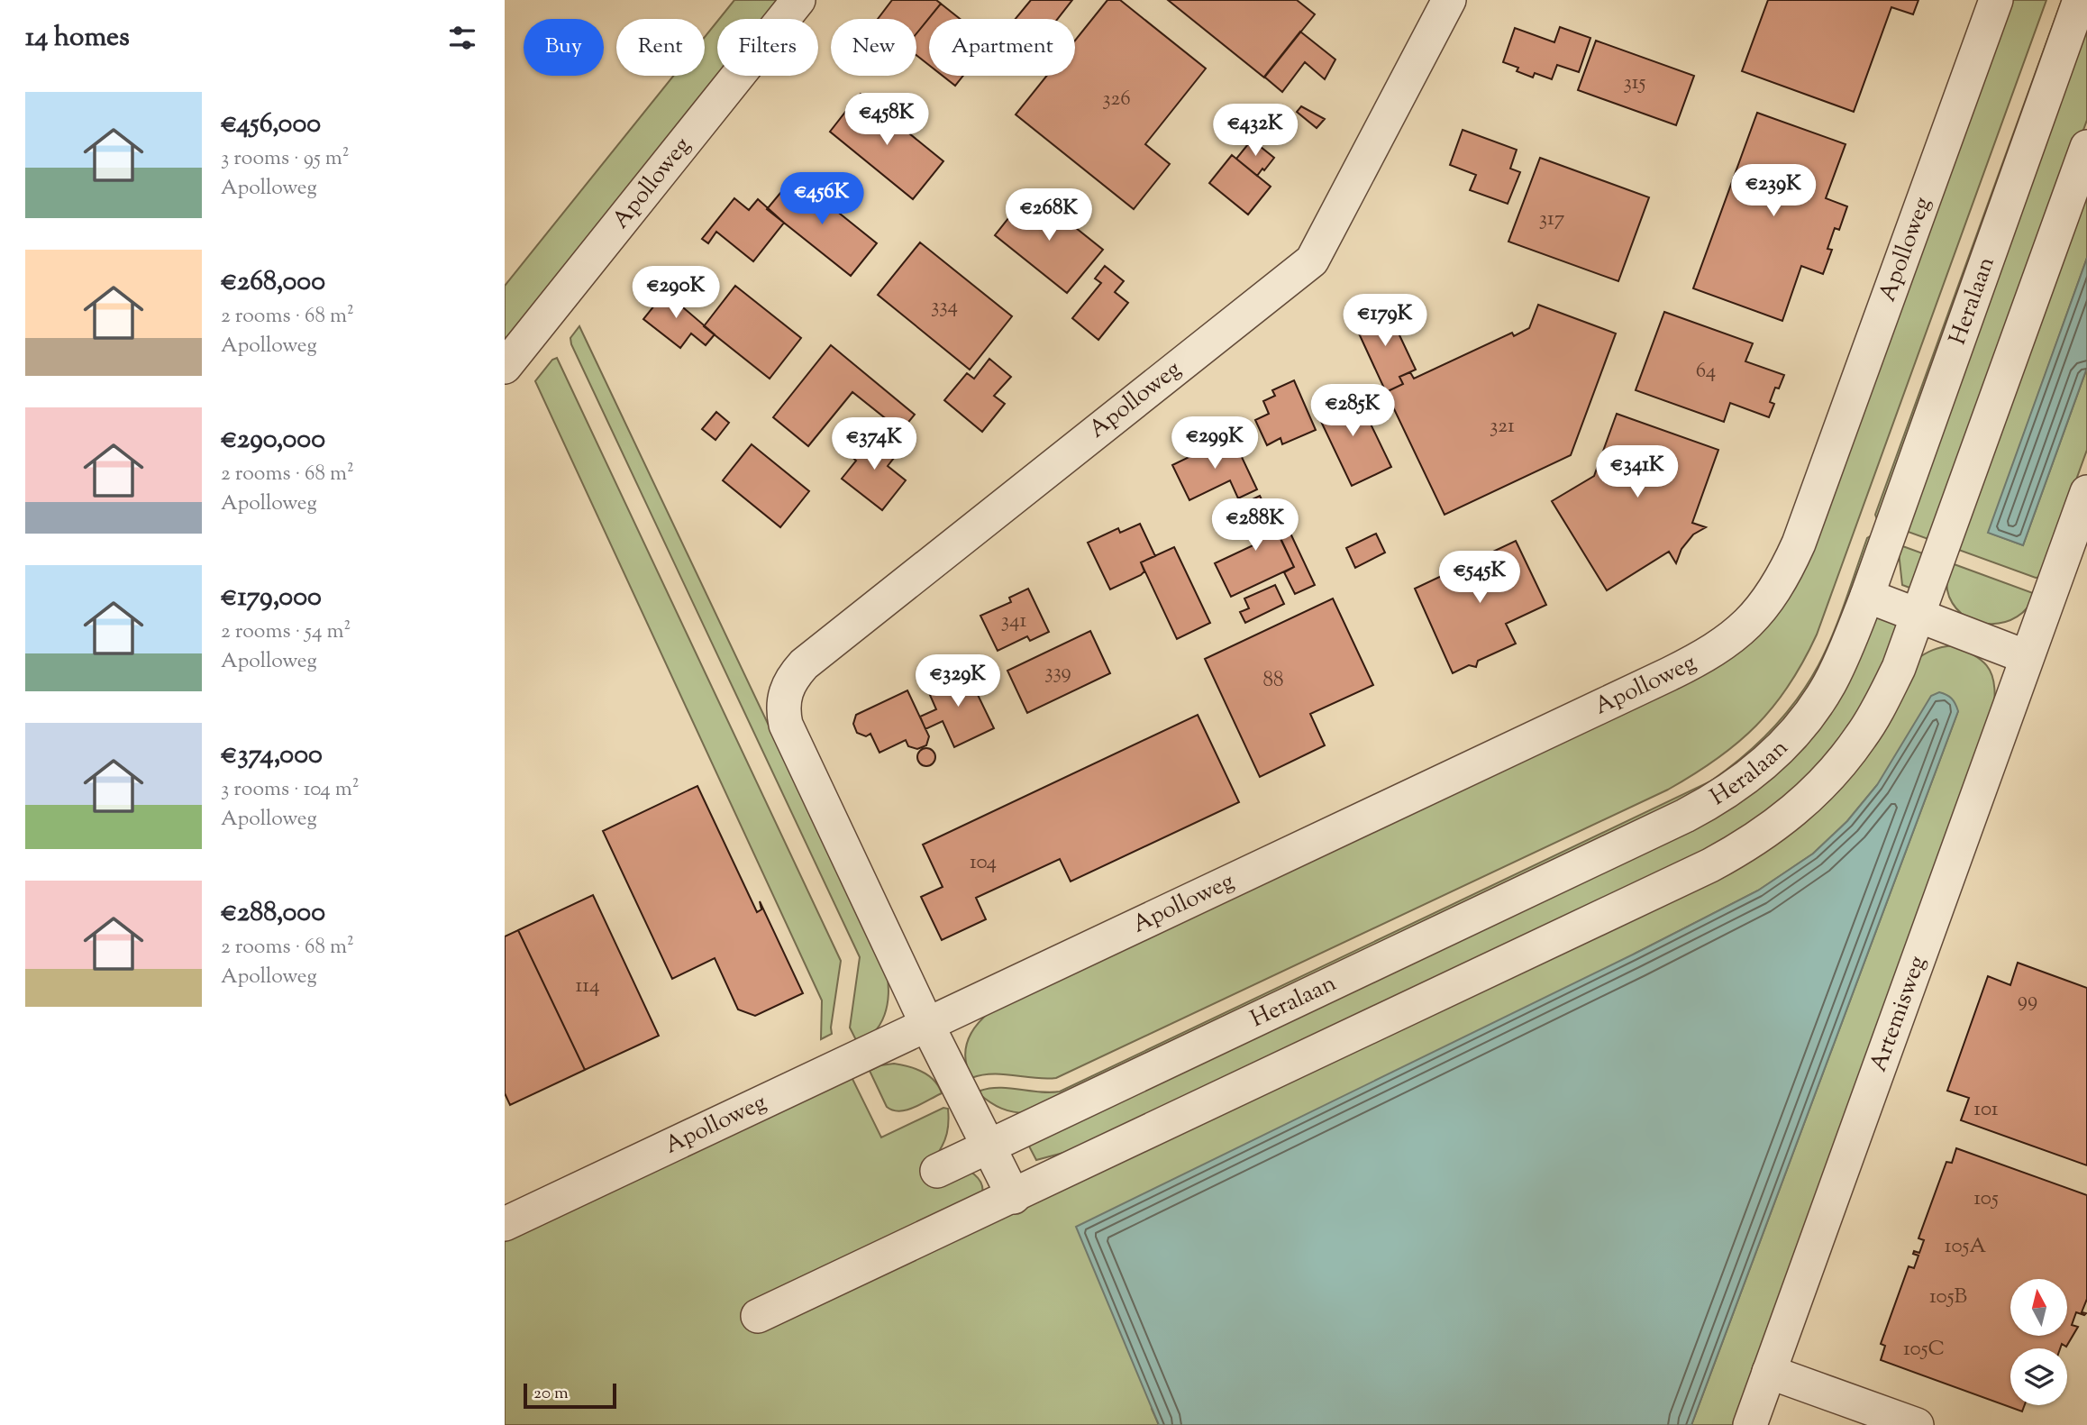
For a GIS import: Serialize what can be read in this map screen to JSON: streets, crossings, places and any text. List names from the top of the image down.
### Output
{
  "streets": {
    "street": ["Apolloweg", "Heralaan", "Artemisweg"]
  },
  "house_numbers": [
    "315",
    "326",
    "317",
    "334",
    "64",
    "321",
    "341",
    "339",
    "88",
    "104",
    "114",
    "99",
    "101",
    "105",
    "105A",
    "105B",
    "105C"
  ],
  "scale_bar": "20 m",
  "north": "top",
  "page": {
    "heading": "14 homes",
    "chip": [
      "Buy",
      "Rent",
      "Filters",
      "New",
      "Apartment"
    ],
    "list": [
      {
        "name": "€456,000",
        "note": "3 rooms · 95 m² · Apolloweg"
      },
      {
        "name": "€268,000",
        "note": "2 rooms · 68 m² · Apolloweg"
      },
      {
        "name": "€290,000",
        "note": "2 rooms · 68 m² · Apolloweg"
      },
      {
        "name": "€179,000",
        "note": "2 rooms · 54 m² · Apolloweg"
      },
      {
        "name": "€374,000",
        "note": "3 rooms · 104 m² · Apolloweg"
      },
      {
        "name": "€288,000",
        "note": "2 rooms · 68 m² · Apolloweg"
      }
    ],
    "price": [
      "€458K",
      "€432K",
      "€239K",
      "€456K",
      "€268K",
      "€290K",
      "€179K",
      "€285K",
      "€299K",
      "€374K",
      "€341K",
      "€288K",
      "€545K",
      "€329K"
    ],
    "scale": "20 m"
  }
}
